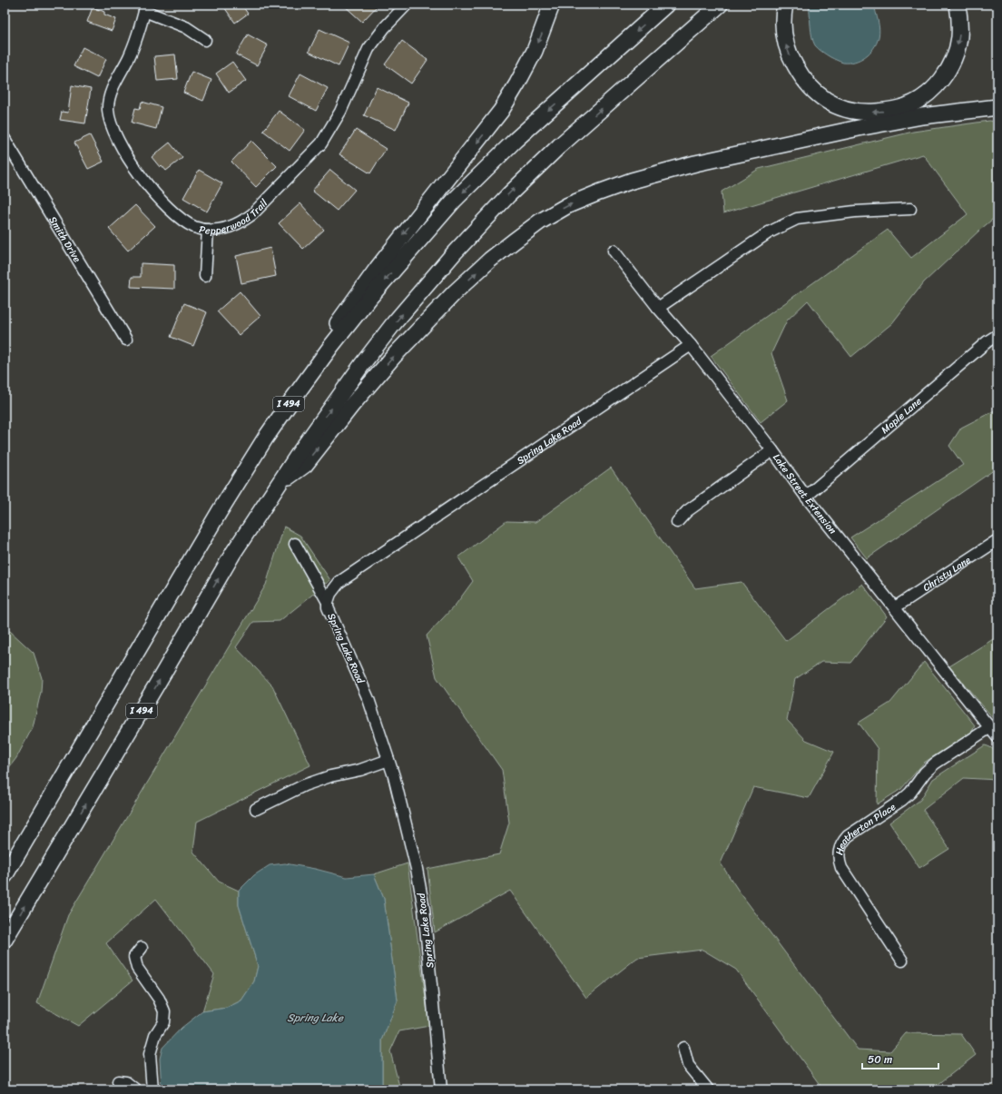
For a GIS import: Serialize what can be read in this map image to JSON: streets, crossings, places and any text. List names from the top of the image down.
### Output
{
  "streets": {
    "highway": ["I 494"],
    "street": [
      "Pepperwood Trail",
      "Smith Drive",
      "Maple Lane",
      "Spring Lake Road",
      "Lake Street Extension",
      "Christy Lane",
      "Heatherton Place"
    ]
  },
  "crossings": [
    ["Maple Lane", "Lake Street Extension"],
    ["Spring Lake Road", "Lake Street Extension"],
    ["Lake Street Extension", "Christy Lane"],
    ["Lake Street Extension", "Heatherton Place"]
  ],
  "water": ["Spring Lake"],
  "scale_bar": "50 m"
}
